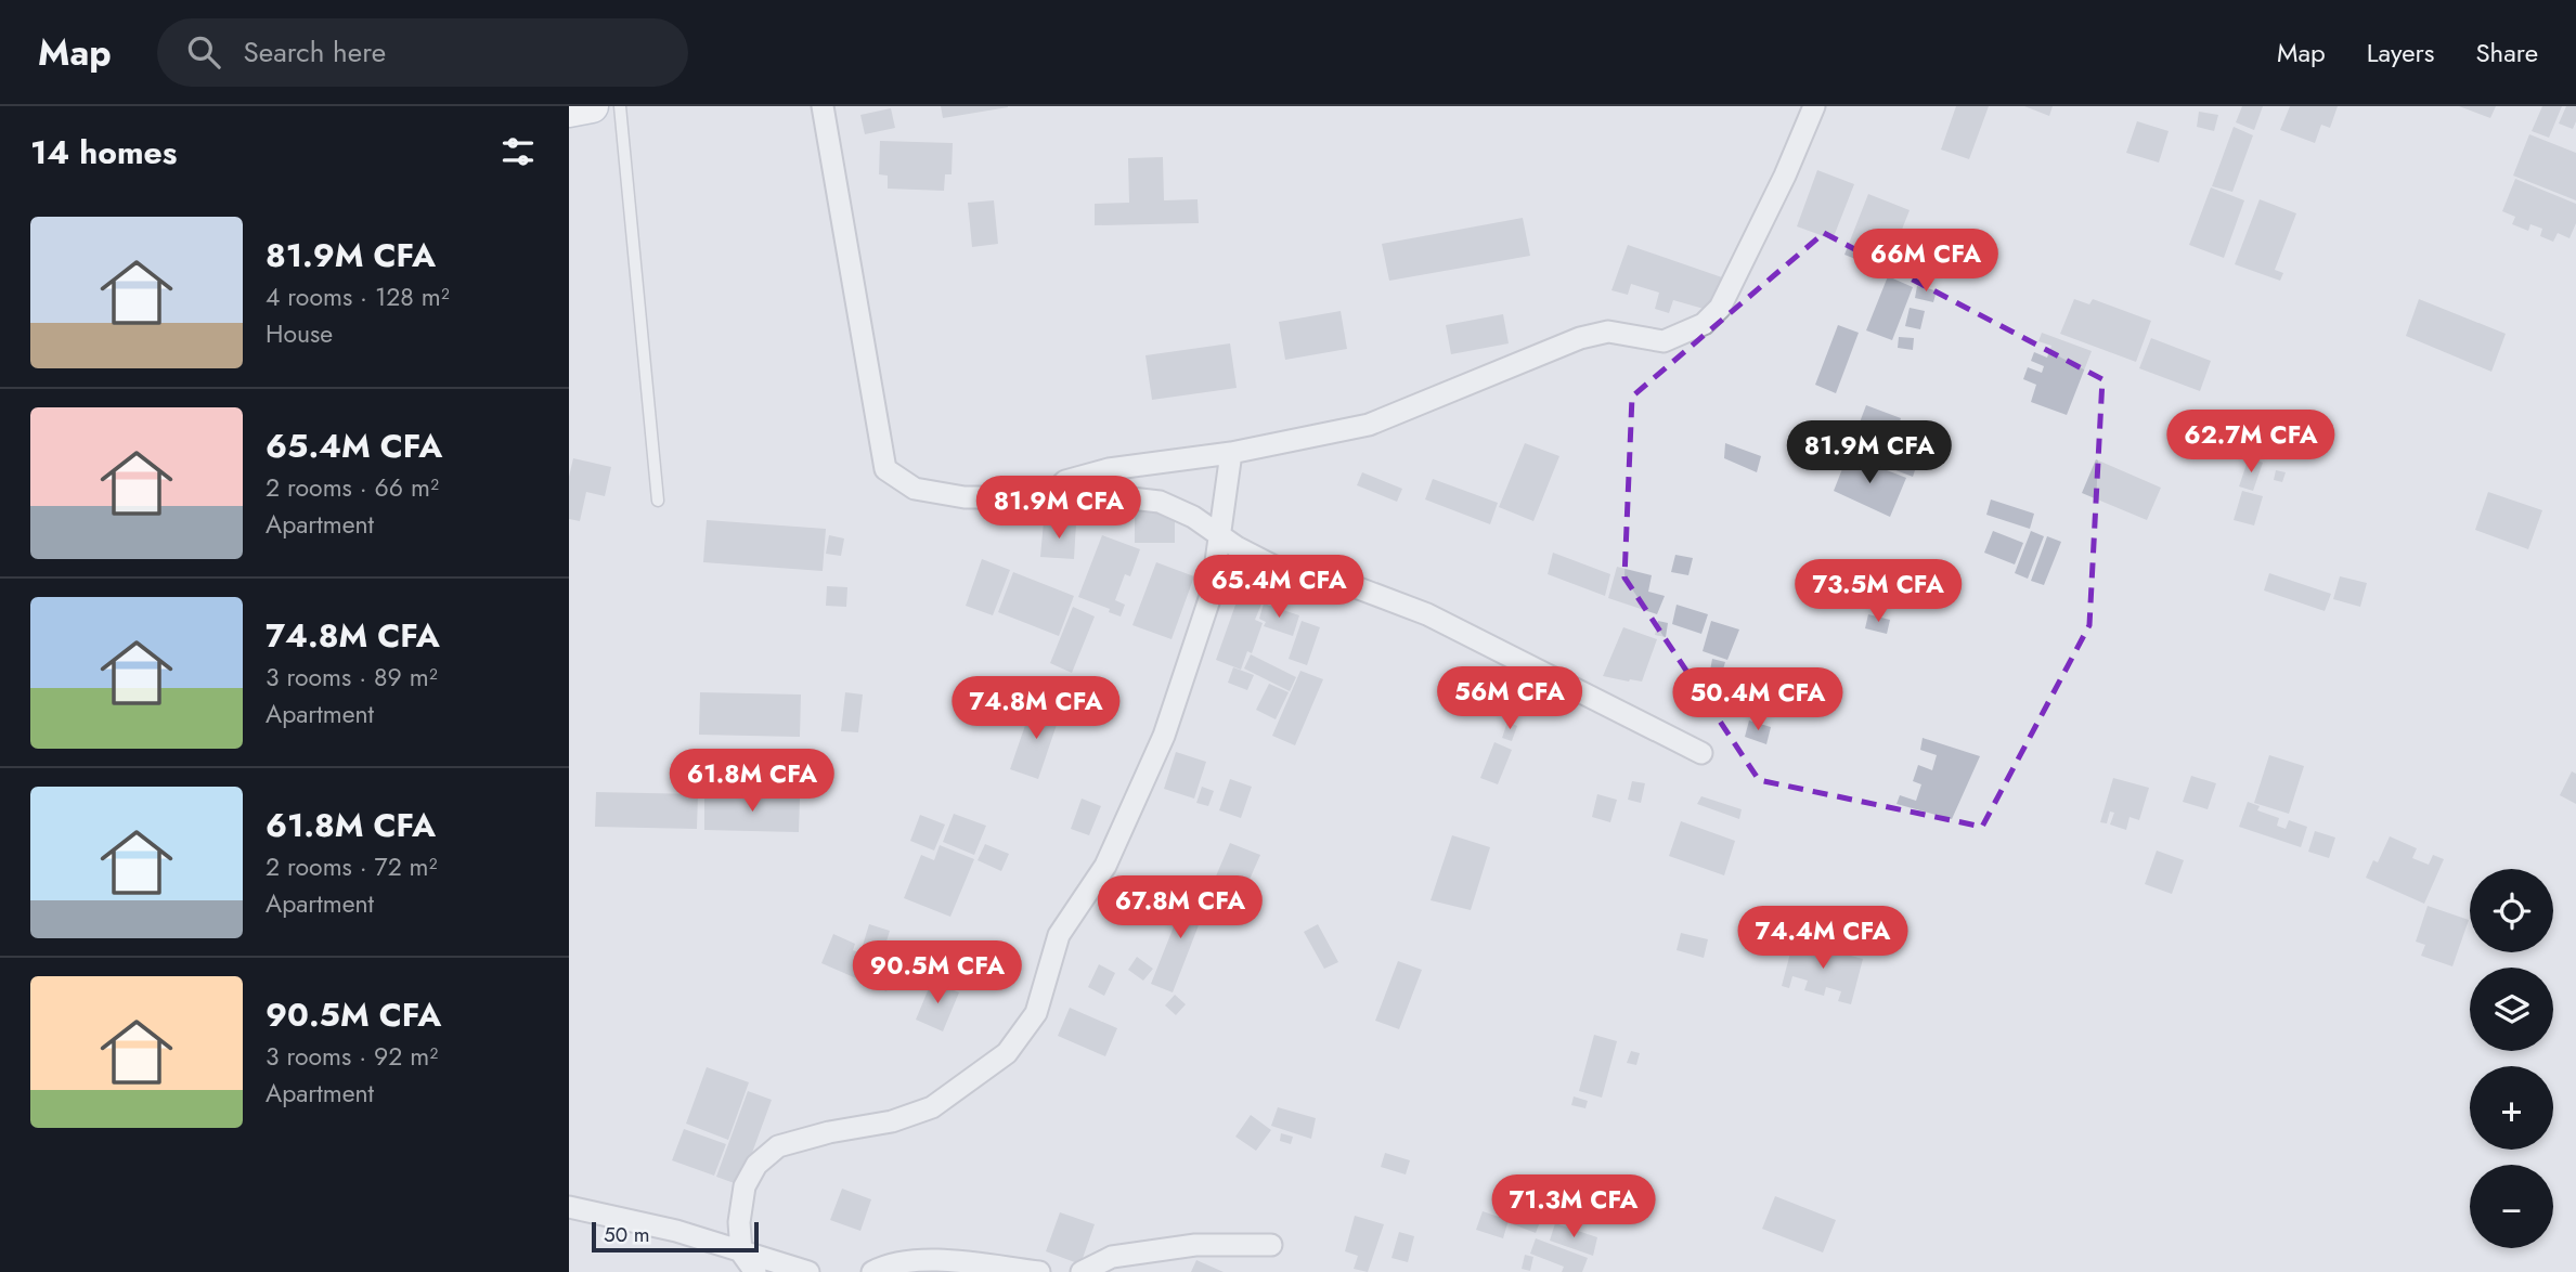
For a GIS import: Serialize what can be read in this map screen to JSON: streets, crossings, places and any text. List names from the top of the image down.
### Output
{
  "scale_bar": "50 m",
  "page": {
    "header": "Map",
    "search": "Search here",
    "nav": ["Map", "Layers", "Share"],
    "heading": "14 homes",
    "list": [
      {
        "name": "81.9M CFA",
        "note": "4 rooms · 128 m² · House"
      },
      {
        "name": "65.4M CFA",
        "note": "2 rooms · 66 m² · Apartment"
      },
      {
        "name": "74.8M CFA",
        "note": "3 rooms · 89 m² · Apartment"
      },
      {
        "name": "61.8M CFA",
        "note": "2 rooms · 72 m² · Apartment"
      },
      {
        "name": "90.5M CFA",
        "note": "3 rooms · 92 m² · Apartment"
      }
    ],
    "price": [
      "66M CFA",
      "62.7M CFA",
      "81.9M CFA",
      "81.9M CFA",
      "65.4M CFA",
      "73.5M CFA",
      "56M CFA",
      "50.4M CFA",
      "74.8M CFA",
      "61.8M CFA",
      "67.8M CFA",
      "74.4M CFA",
      "90.5M CFA",
      "71.3M CFA"
    ],
    "map_buttons": ["+", "−"],
    "scale": "50 m"
  }
}
